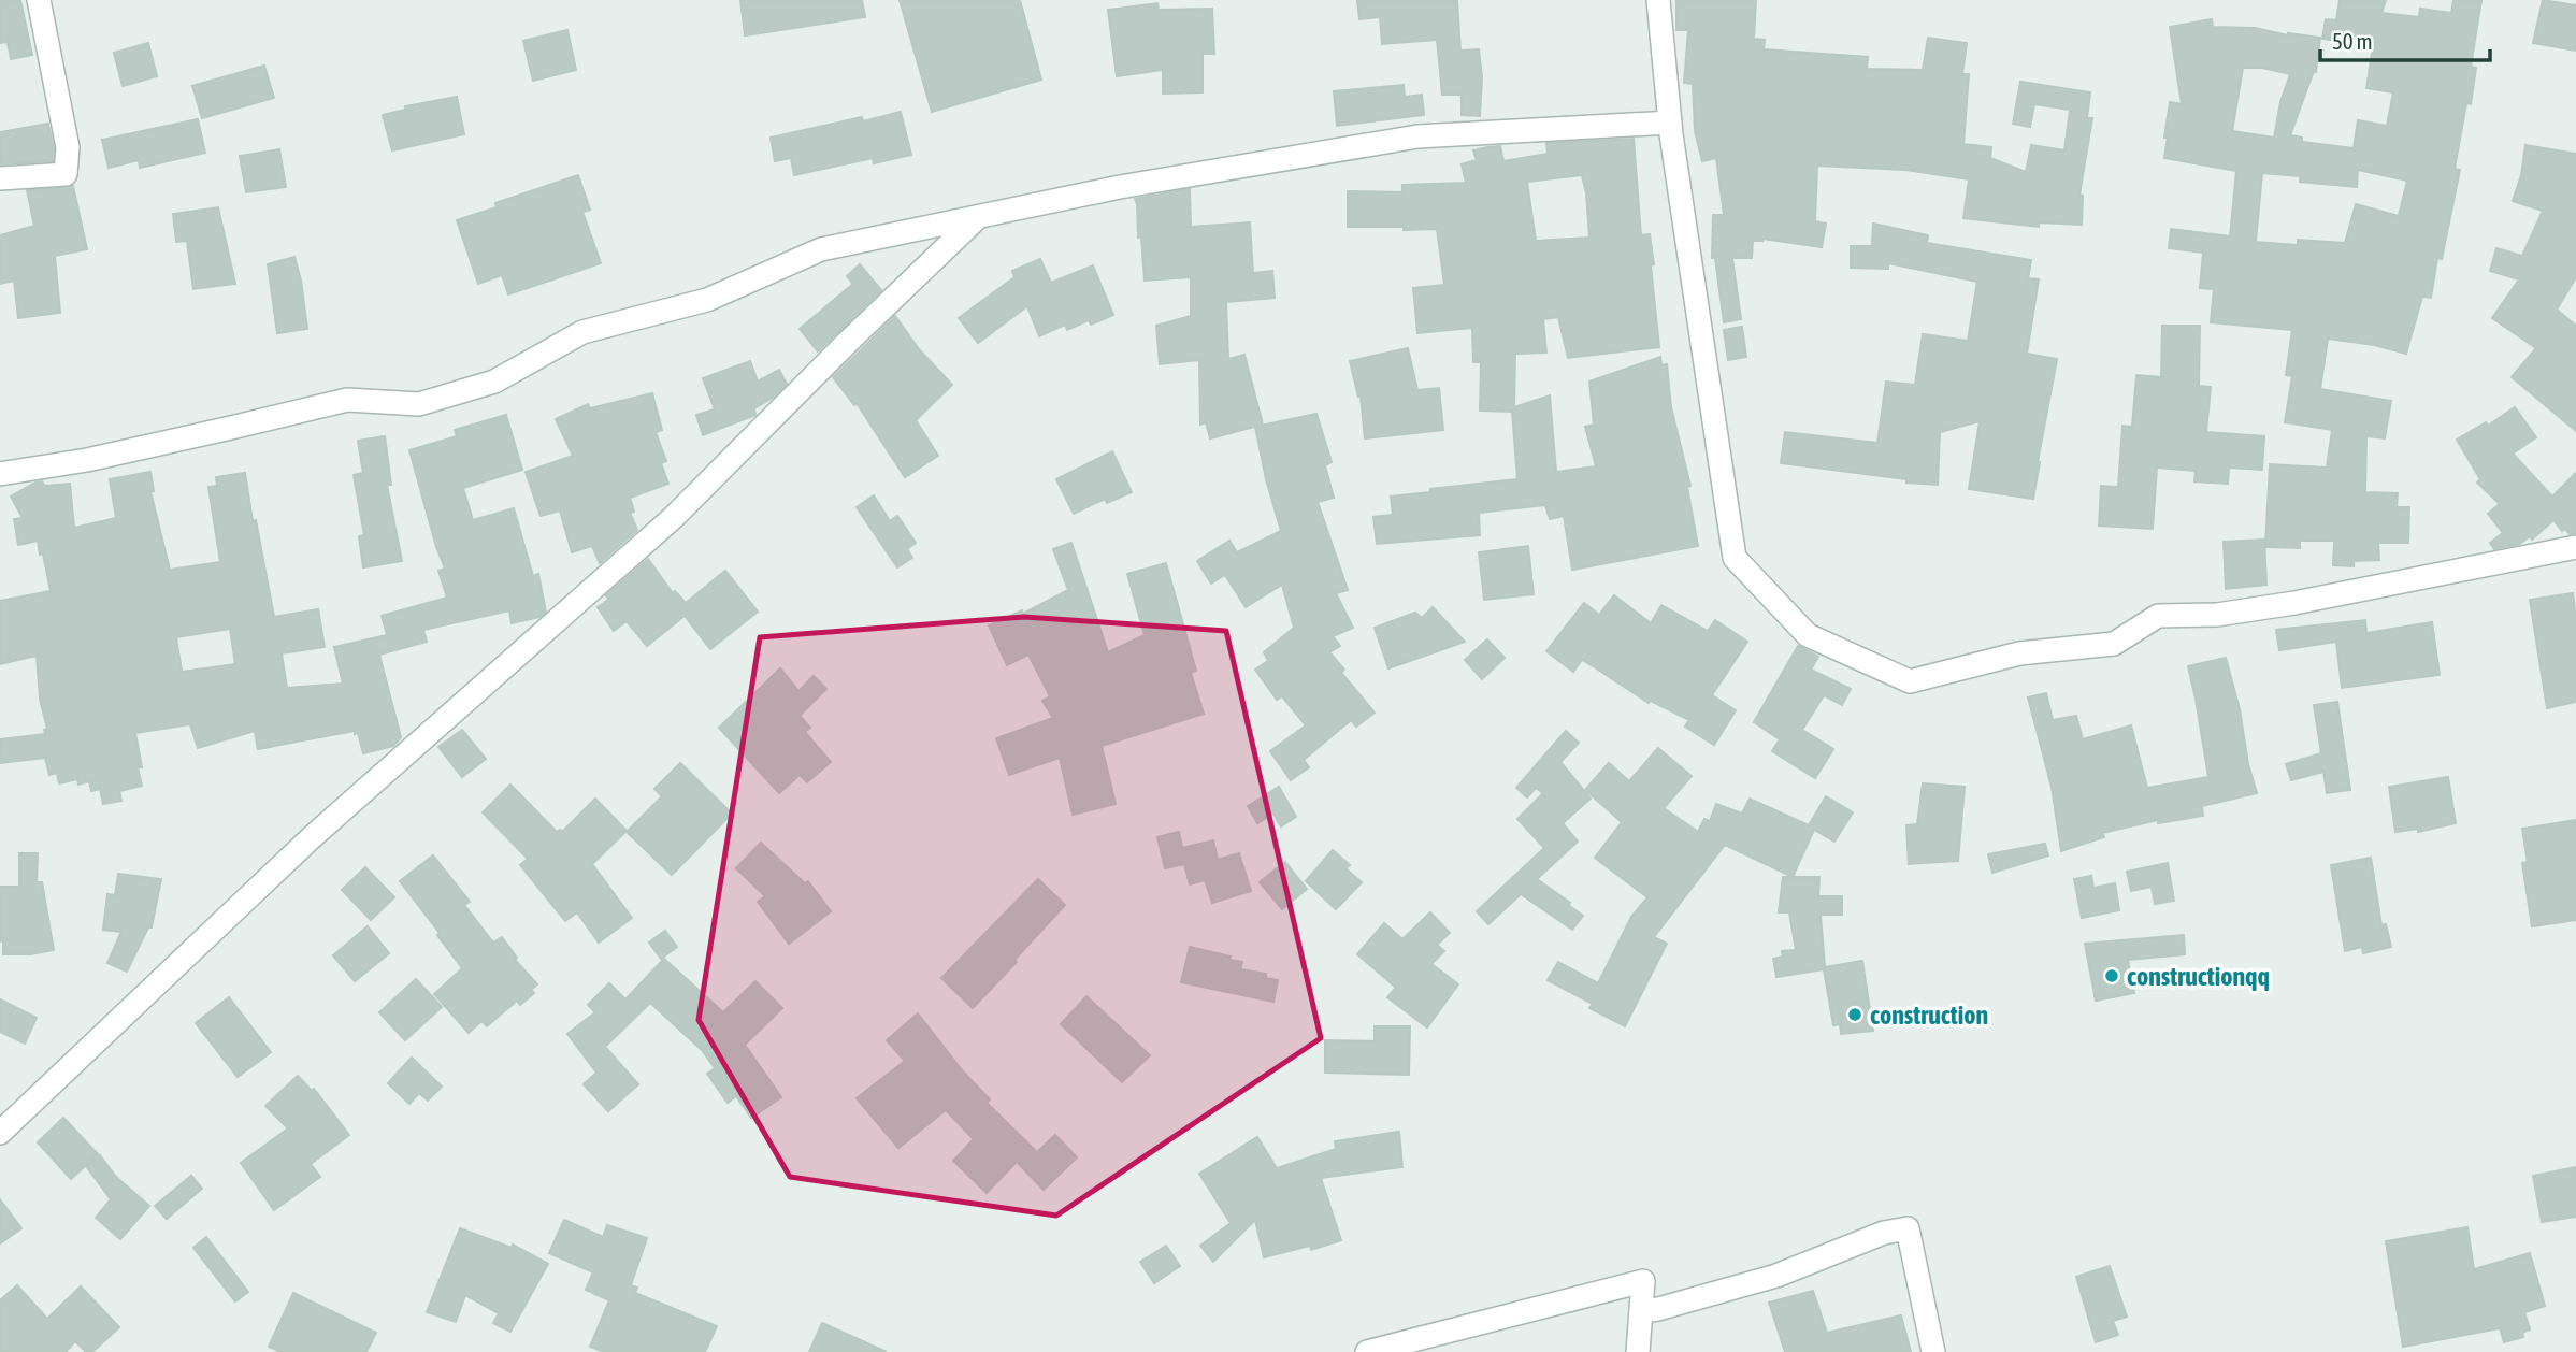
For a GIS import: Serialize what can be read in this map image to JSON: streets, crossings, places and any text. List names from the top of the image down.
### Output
{
  "places": ["constructionqq", "construction"],
  "scale_bar": "50 m"
}
